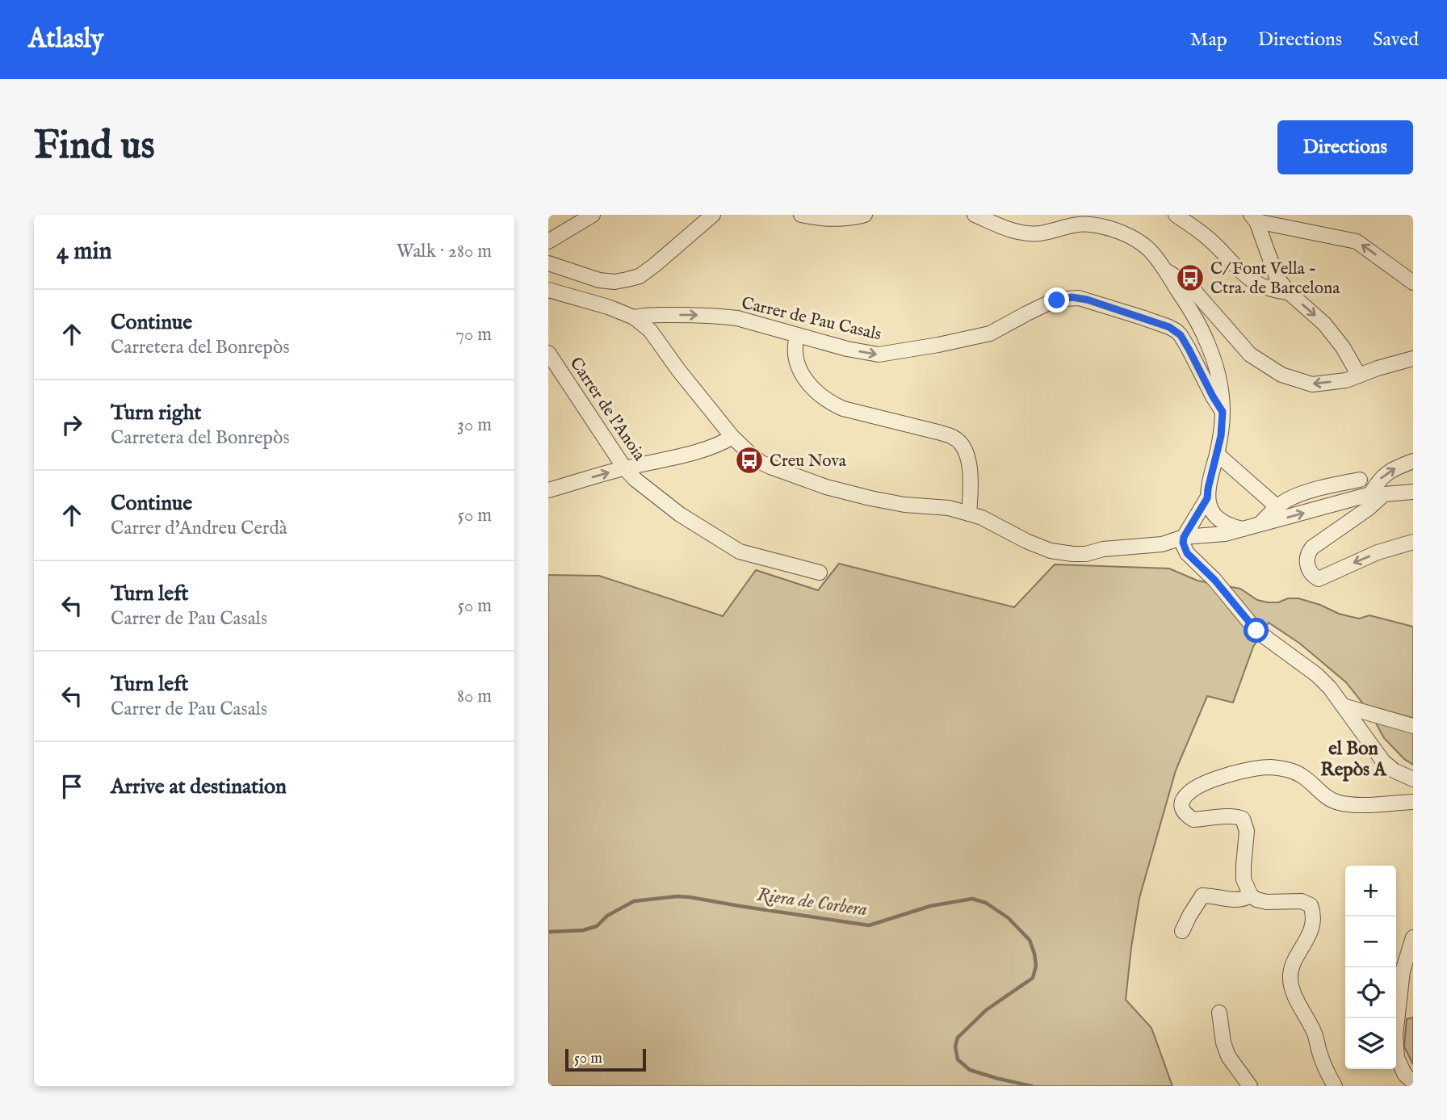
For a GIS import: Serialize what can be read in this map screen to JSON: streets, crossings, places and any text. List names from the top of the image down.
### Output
{
  "streets": {
    "street": ["Carrer de Pau Casals", "Carrer de l'Anoia"]
  },
  "districts": ["el Bon Repòs A"],
  "water": ["Riera de Corbera"],
  "places": {
    "bus stop": ["C/ Font Vella - Ctra. de Barcelona", "Creu Nova"]
  },
  "scale_bar": "50 m",
  "page": {
    "header": "Atlasly",
    "nav": ["Map", "Directions", "Saved"],
    "buttons": "Directions",
    "title": "Find us",
    "heading": ["4 min", "Walk · 280 m"],
    "list": [
      ["Continue", "Carretera del Bonrepòs", "70 m"],
      ["Turn right", "Carretera del Bonrepòs", "30 m"],
      ["Continue", "Carrer d'Andreu Cerdà", "50 m"],
      ["Turn left", "Carrer de Pau Casals", "50 m"],
      ["Turn left", "Carrer de Pau Casals", "80 m"],
      "Arrive at destination"
    ],
    "map_buttons": ["+", "−"],
    "scale": "50 m"
  }
}
